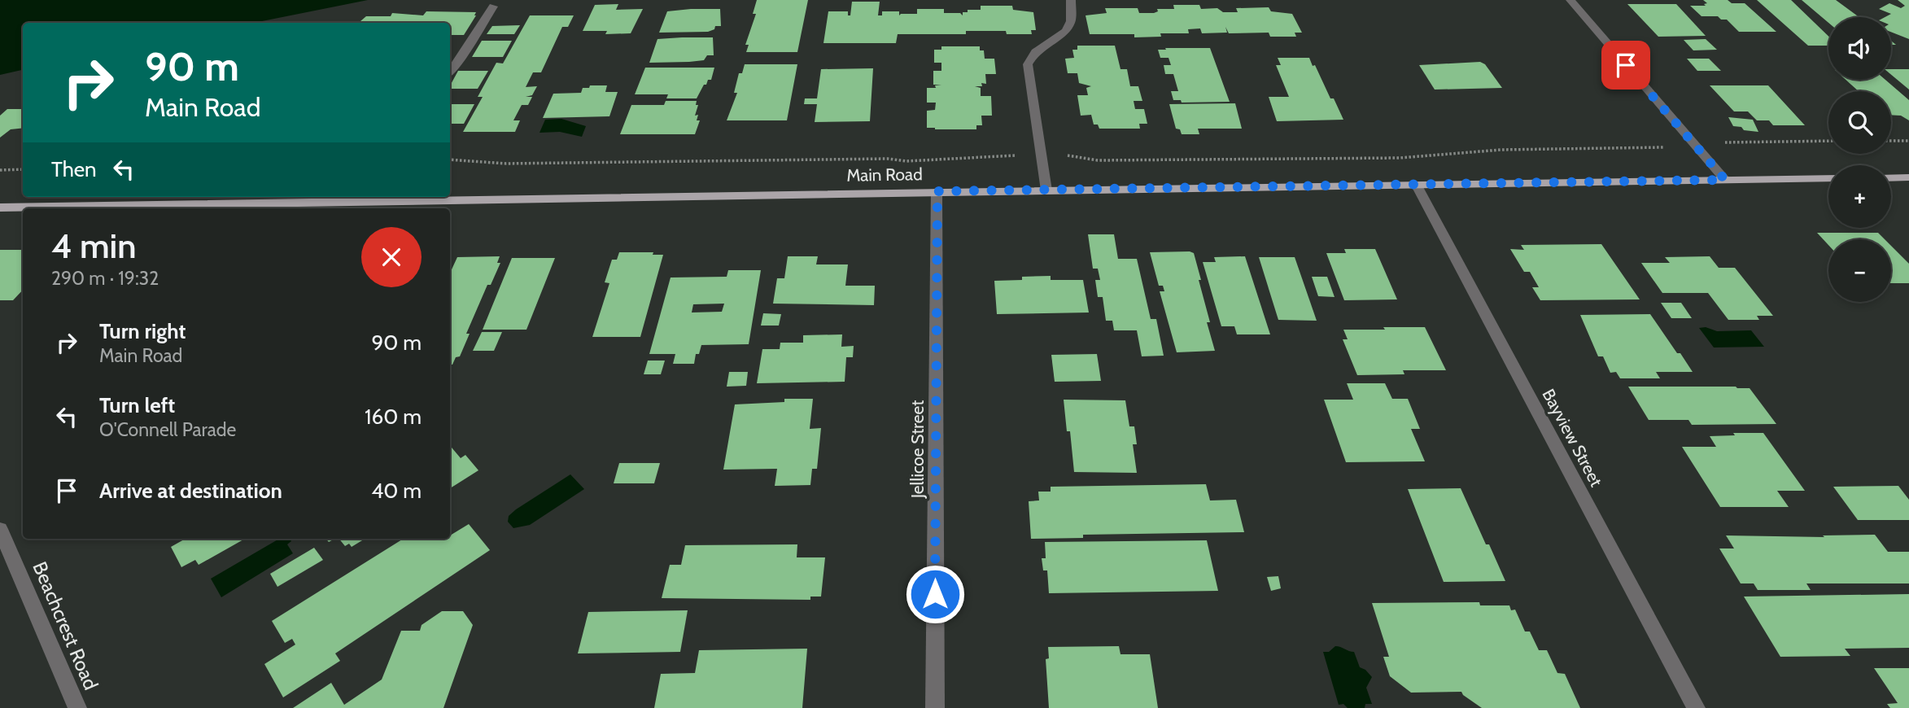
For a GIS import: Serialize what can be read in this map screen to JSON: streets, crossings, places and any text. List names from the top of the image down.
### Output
{
  "streets": {
    "main road": ["Main Road"],
    "street": ["Bayview Street", "Jellicoe Street", "Beachcrest Road"]
  },
  "crossings": [
    ["Main Road", "Bayview Street"],
    ["Main Road", "Jellicoe Street"]
  ],
  "page": {
    "map_buttons": ["+", "−"],
    "turn": ["90 m", "Main Road"],
    "then": "Then",
    "heading": ["4 min", "290 m · 19:32"],
    "list": [
      {
        "name": "Turn right",
        "note": "Main Road",
        "value": "90 m"
      },
      {
        "name": "Turn left",
        "note": "O'Connell Parade",
        "value": "160 m"
      },
      {
        "name": "Arrive at destination",
        "value": "40 m"
      }
    ]
  }
}
